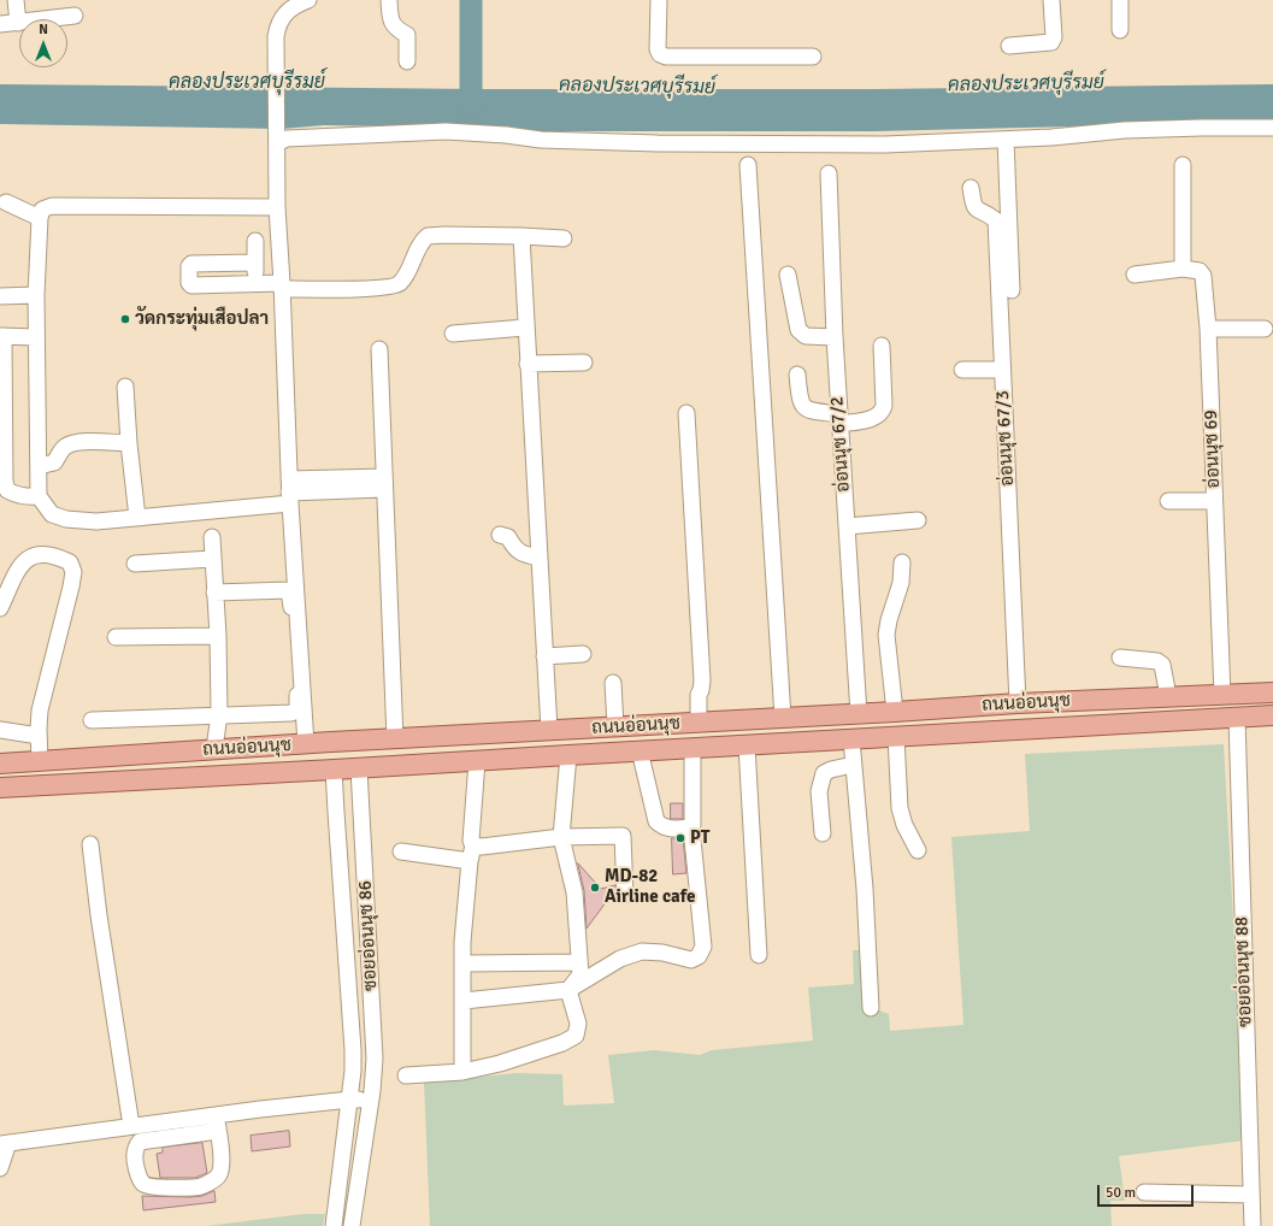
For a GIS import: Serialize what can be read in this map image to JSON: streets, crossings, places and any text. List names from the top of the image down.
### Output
{
  "streets": {
    "main road": ["ถนนอ่อนนุช"],
    "street": [
      "อ่อนนุช 67/3",
      "อ่อนนุช 67/2",
      "อ่อนนุช 69",
      "ซอยอ่อนนุช 86",
      "ซอยอ่อนนุช 88"
    ]
  },
  "crossings": [
    ["อ่อนนุช 67/3", "ถนนอ่อนนุช"],
    ["อ่อนนุช 67/2", "ถนนอ่อนนุช"],
    ["อ่อนนุช 69", "ถนนอ่อนนุช"],
    ["ถนนอ่อนนุช", "ซอยอ่อนนุช 86"],
    ["ถนนอ่อนนุช", "ซอยอ่อนนุช 88"]
  ],
  "water": ["คลองประเวศบุรีรมย์"],
  "places": ["วัดกระทุ่มเสือปลา", "PT", "MD-82 Airline cafe"],
  "scale_bar": "50 m",
  "north": "top"
}
